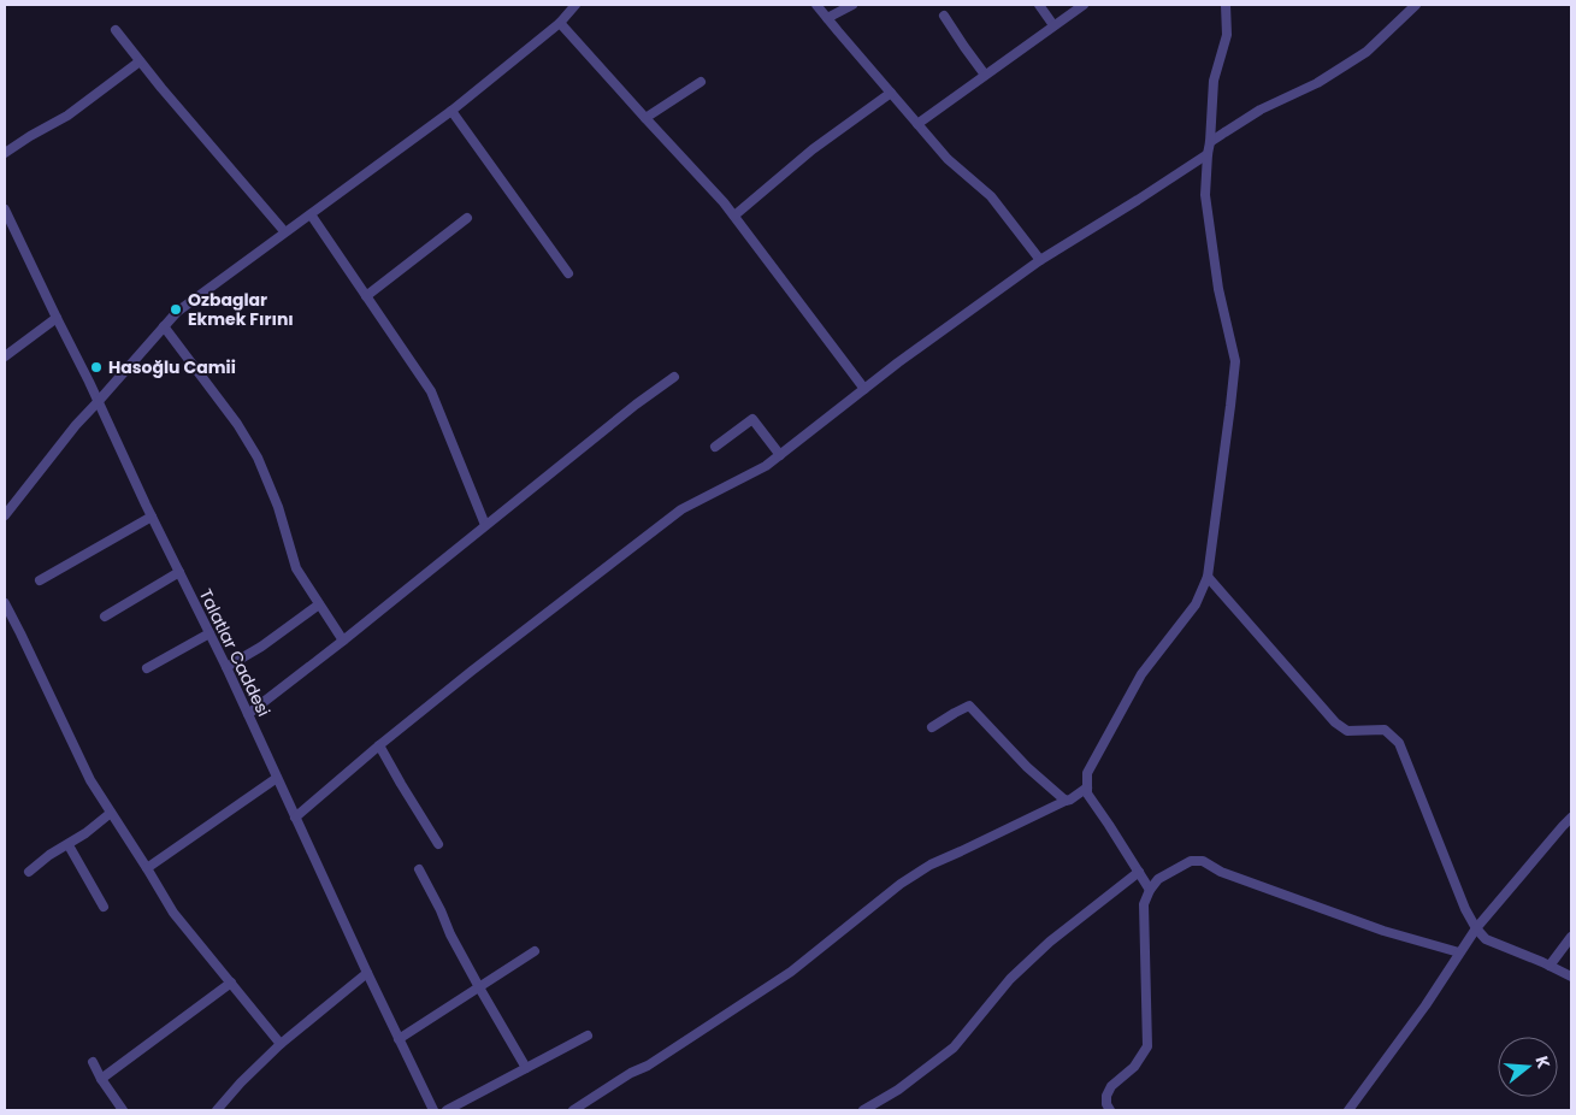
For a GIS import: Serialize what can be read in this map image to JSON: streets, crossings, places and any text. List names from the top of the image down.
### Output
{
  "streets": {
    "street": ["Talatlar Caddesi"]
  },
  "places": ["Ozbaglar Ekmek Fırını", "Hasoğlu Camii"],
  "north": "right"
}
